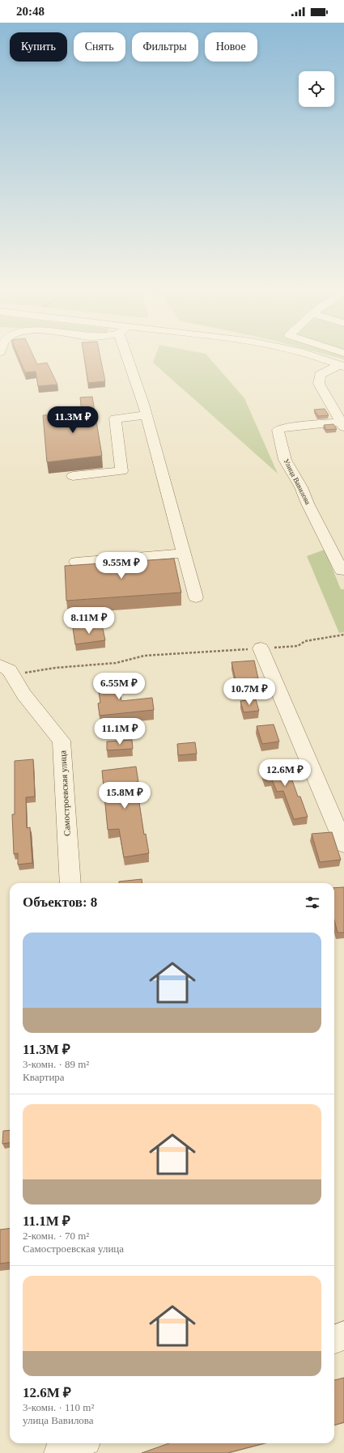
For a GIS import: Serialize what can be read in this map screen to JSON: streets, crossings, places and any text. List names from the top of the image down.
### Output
{
  "streets": {
    "street": ["Улица Вавилова", "Самостроевская улица"]
  },
  "page": {
    "status": "20:48",
    "chip": [
      "Купить",
      "Снять",
      "Фильтры",
      "Новое"
    ],
    "price": [
      "11.3M ₽",
      "9.55M ₽",
      "8.11M ₽",
      "6.55M ₽",
      "10.7M ₽",
      "11.1M ₽",
      "12.6M ₽",
      "15.8M ₽"
    ],
    "heading": "Объектов: 8",
    "list": [
      {
        "name": "11.3M ₽",
        "note": "3-комн. · 89 m² · Квартира"
      },
      {
        "name": "11.1M ₽",
        "note": "2-комн. · 70 m² · Самостроевская улица"
      },
      {
        "name": "12.6M ₽",
        "note": "3-комн. · 110 m² · улица Вавилова"
      }
    ]
  }
}
